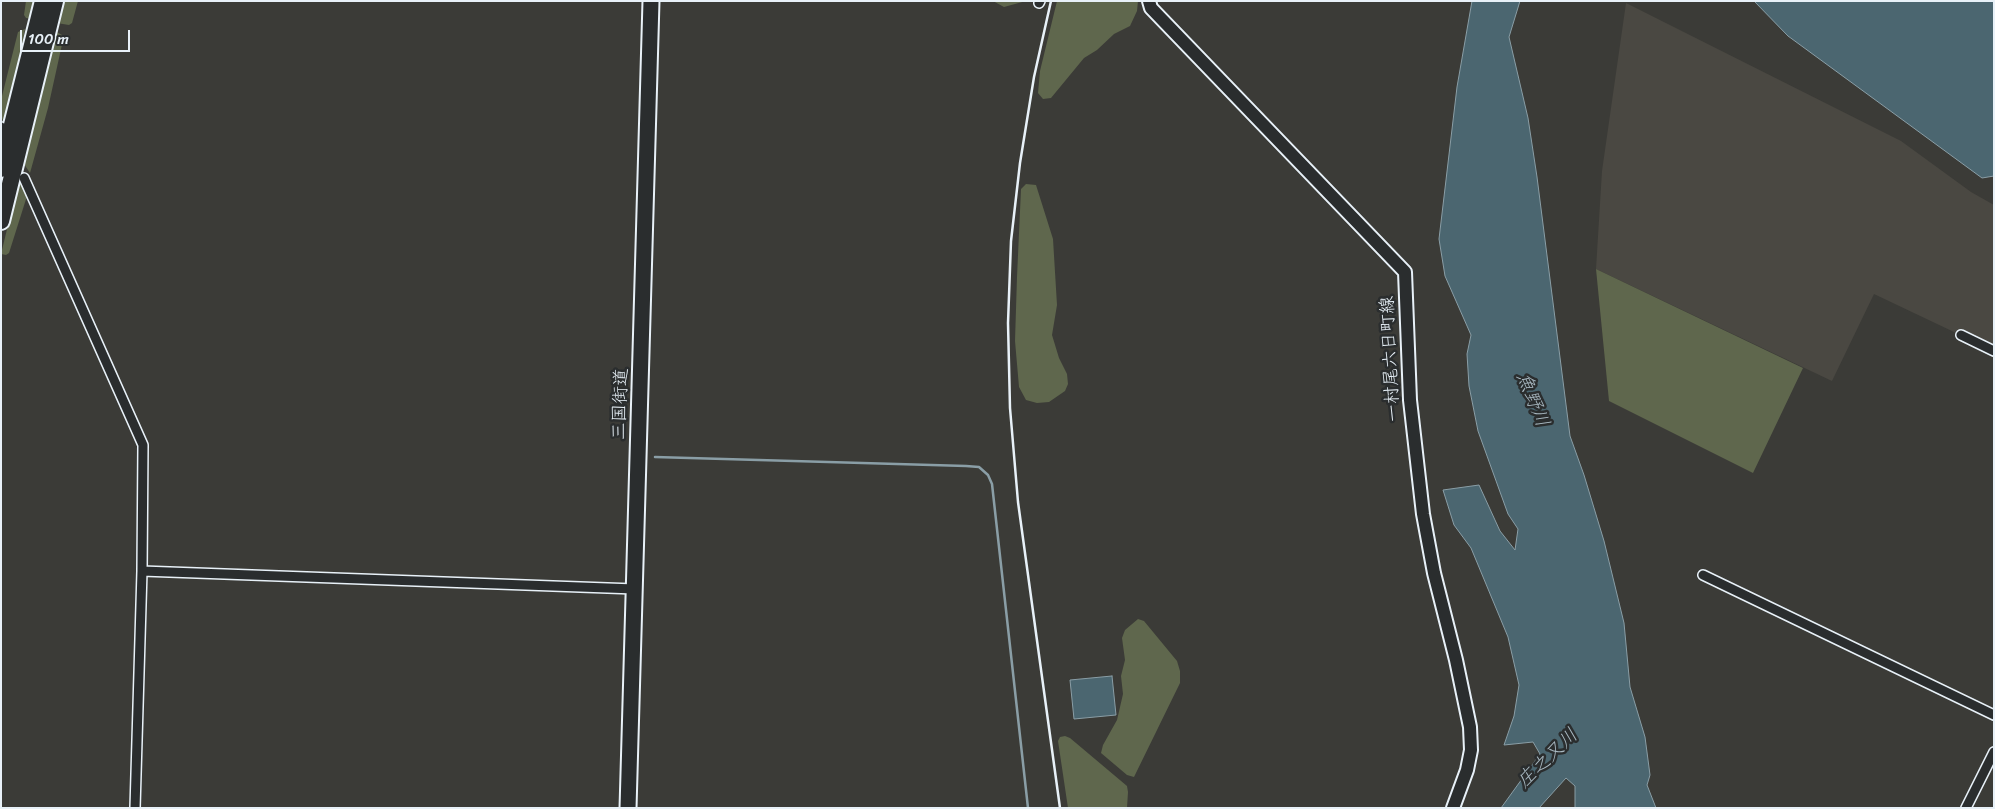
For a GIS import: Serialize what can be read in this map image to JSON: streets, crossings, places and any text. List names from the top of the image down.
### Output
{
  "streets": {
    "highway": ["三国街道"],
    "main road": ["一村尾六日町線"]
  },
  "water": ["魚野川", "庄之又川"],
  "scale_bar": "100 m"
}
